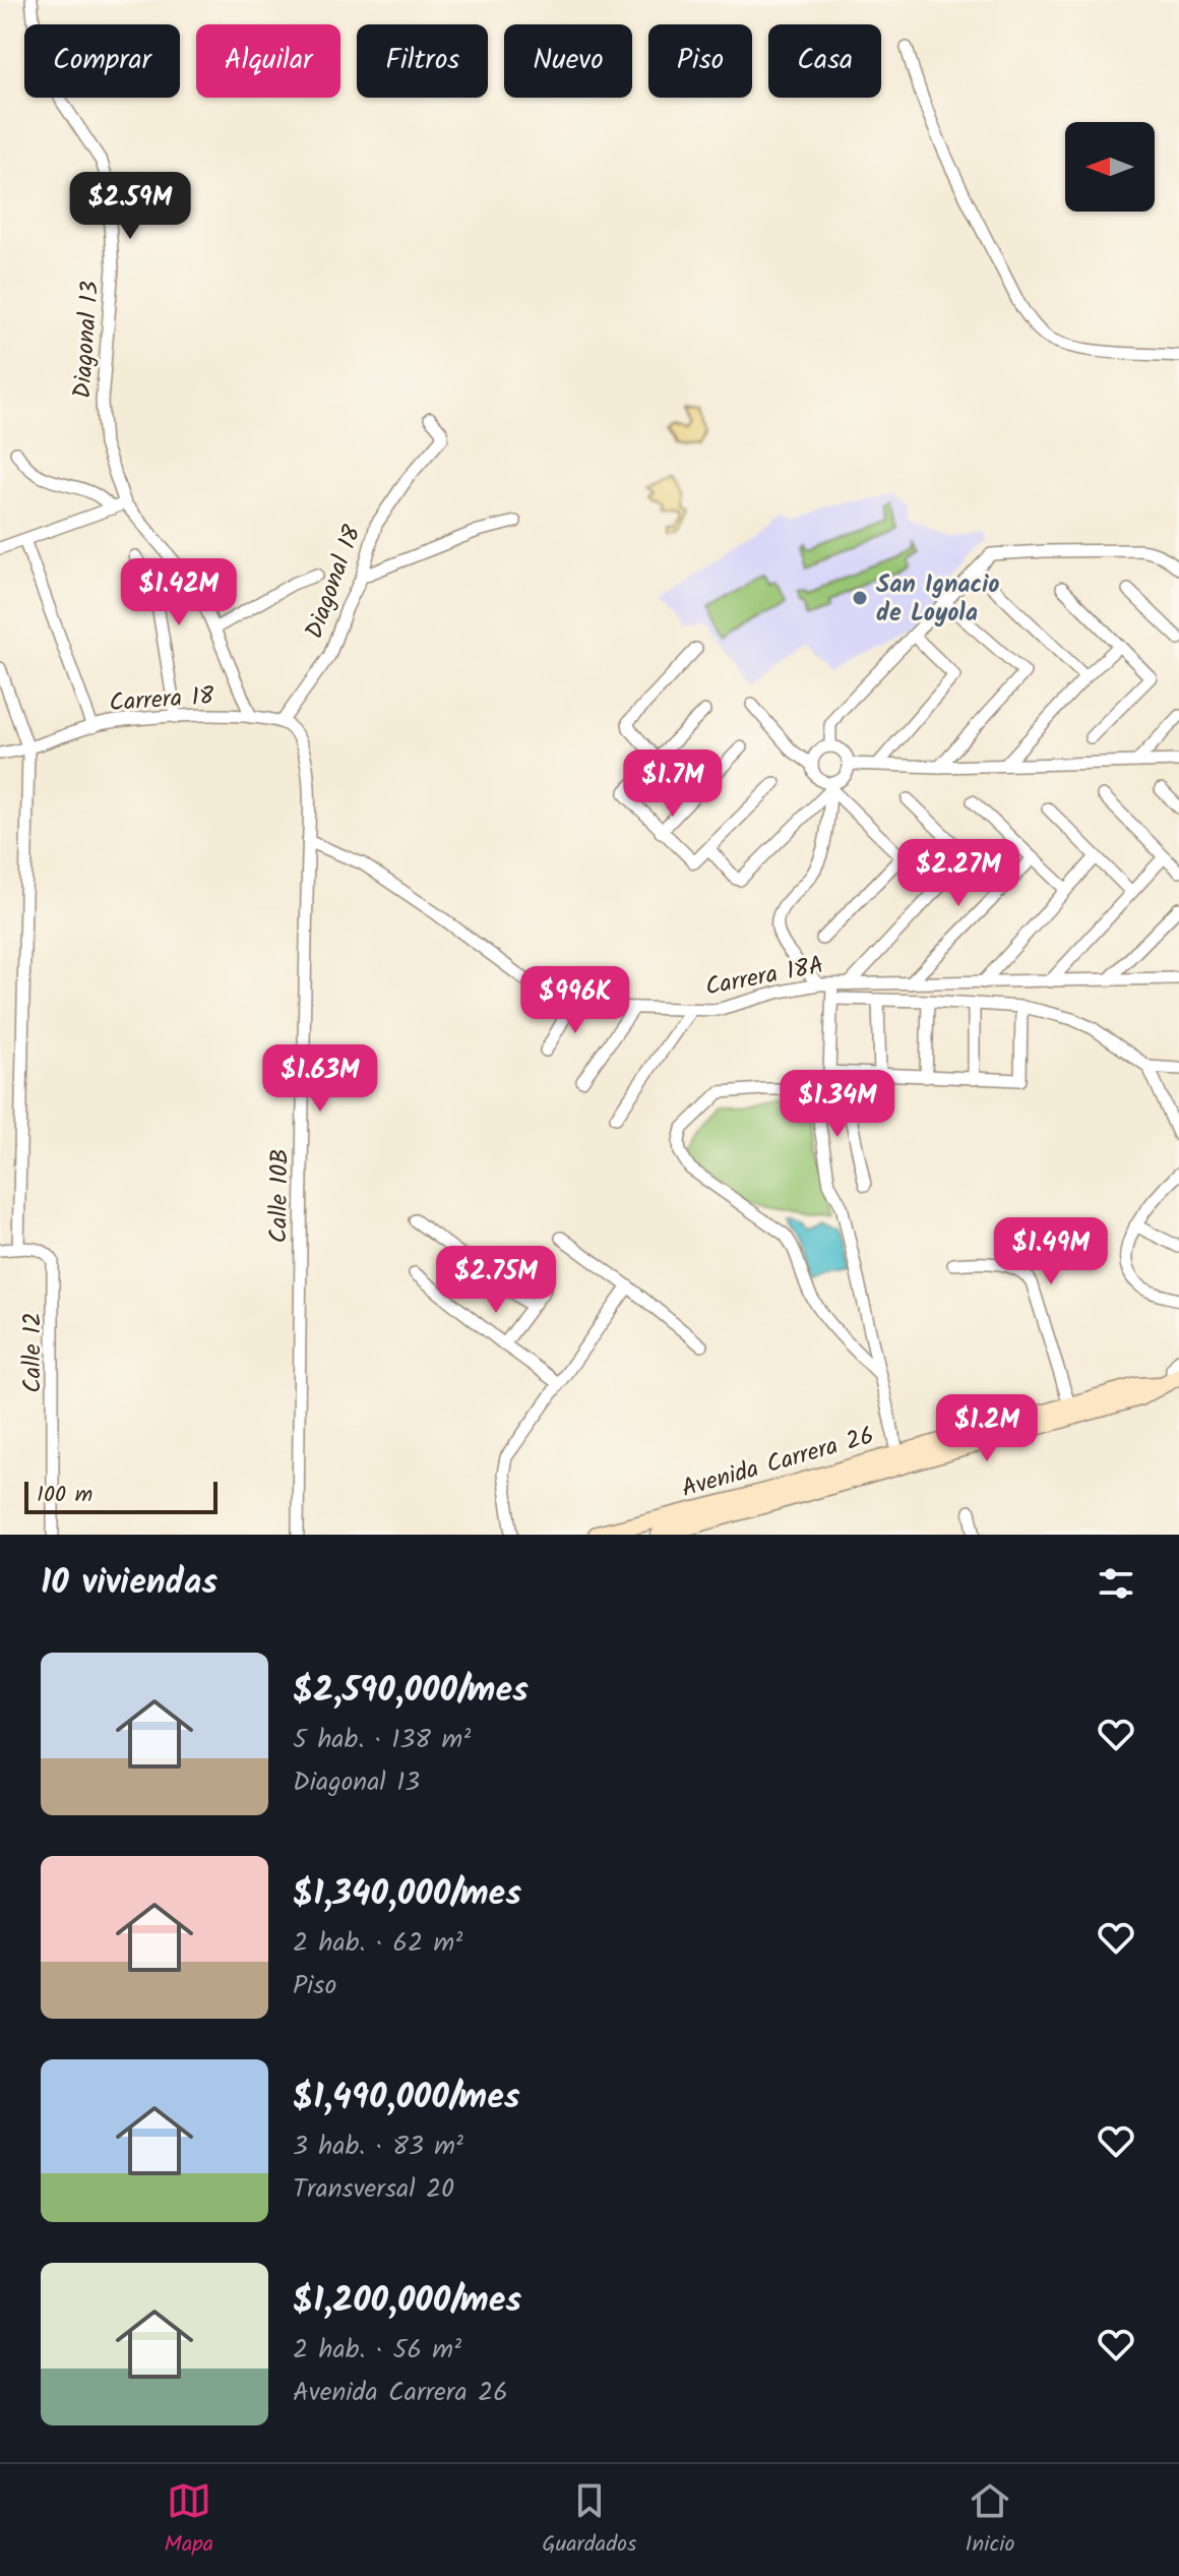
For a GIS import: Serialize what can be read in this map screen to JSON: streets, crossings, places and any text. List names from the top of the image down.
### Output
{
  "streets": {
    "main road": ["Avenida Carrera 26"],
    "street": [
      "Diagonal 13",
      "Diagonal 18",
      "Carrera 18",
      "Carrera 18A",
      "Calle 10B",
      "Calle 12"
    ]
  },
  "crossings": [
    ["Diagonal 18", "Carrera 18"],
    ["Diagonal 18", "Calle 10B"],
    ["Carrera 18", "Calle 10B"],
    ["Carrera 18A", "Calle 10B"]
  ],
  "places": ["San Ignacio de Loyola"],
  "scale_bar": "100 m",
  "north": "left",
  "page": {
    "chip": [
      "Comprar",
      "Alquilar",
      "Filtros",
      "Nuevo",
      "Piso",
      "Casa"
    ],
    "price": [
      "$2.59M",
      "$1.42M",
      "$1.7M",
      "$2.27M",
      "$996K",
      "$1.63M",
      "$1.34M",
      "$1.49M",
      "$2.75M",
      "$1.2M"
    ],
    "scale": "100 m",
    "heading": "10 viviendas",
    "list": [
      {
        "name": "$2,590,000/mes",
        "note": "5 hab. · 138 m² · Diagonal 13"
      },
      {
        "name": "$1,340,000/mes",
        "note": "2 hab. · 62 m² · Piso"
      },
      {
        "name": "$1,490,000/mes",
        "note": "3 hab. · 83 m² · Transversal 20"
      },
      {
        "name": "$1,200,000/mes",
        "note": "2 hab. · 56 m² · Avenida Carrera 26"
      }
    ],
    "tabs": ["Mapa", "Guardados", "Inicio"]
  }
}
